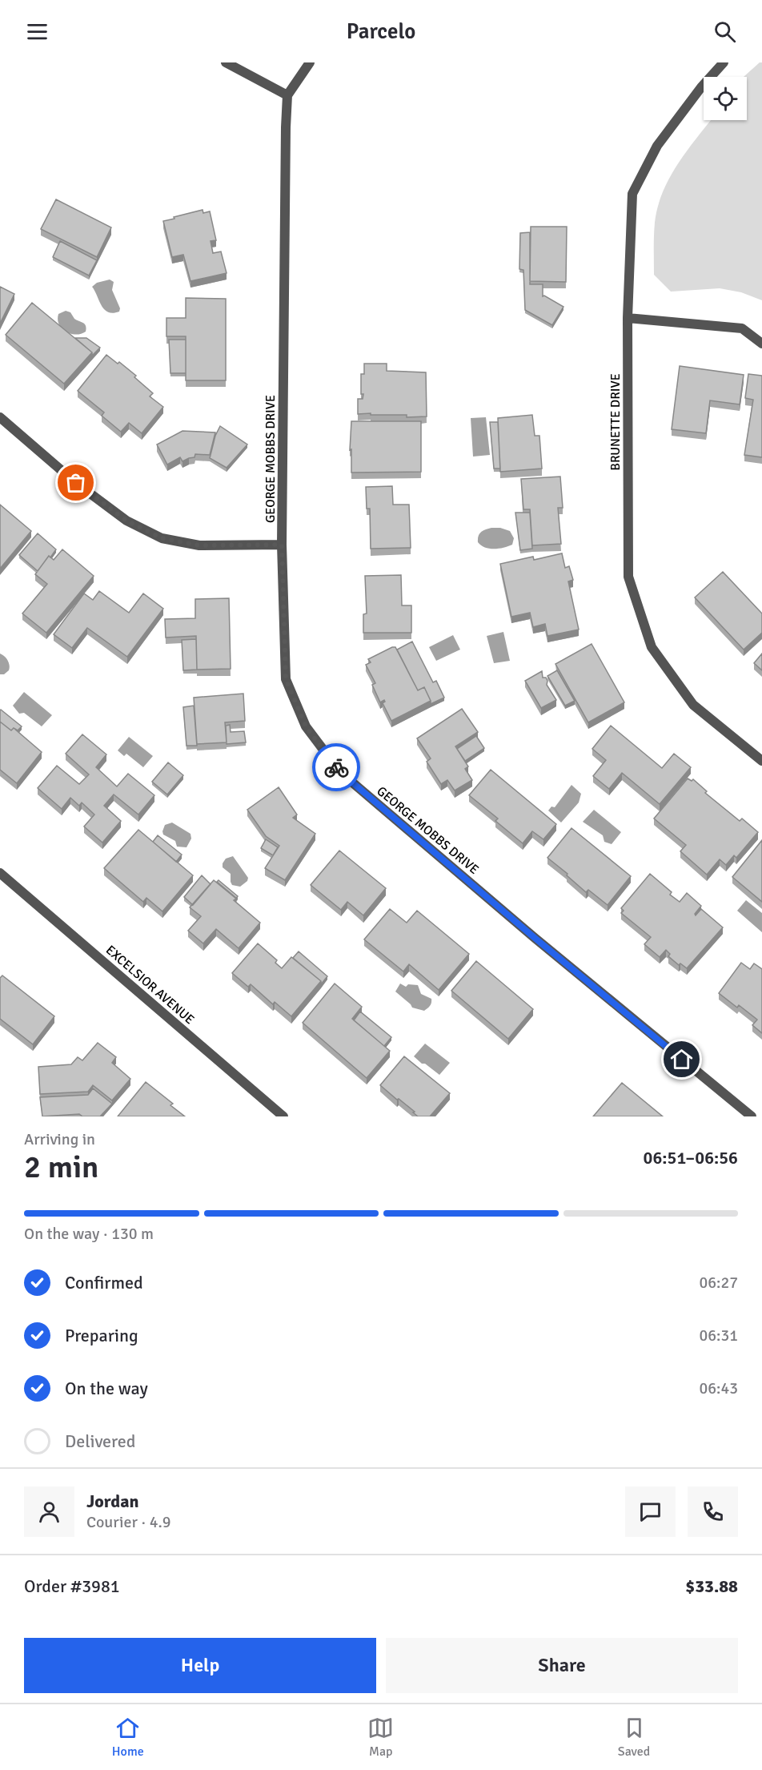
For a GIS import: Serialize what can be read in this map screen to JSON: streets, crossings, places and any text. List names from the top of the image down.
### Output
{
  "streets": {
    "street": ["BRUNETTE DRIVE", "GEORGE MOBBS DRIVE", "EXCELSIOR AVENUE"]
  },
  "page": {
    "header": "Parcelo",
    "heading": ["2 min", "Arriving in", "06:51–06:56"],
    "panel": [
      "Jordan",
      "Courier · 4.9",
      "Order #3981",
      "$33.88"
    ],
    "bar": "On the way · 130 m",
    "list": [
      ["Confirmed", "06:27"],
      ["Preparing", "06:31"],
      ["On the way", "06:43"],
      "Delivered"
    ],
    "buttons": ["Help", "Share"],
    "tabs": ["Home", "Map", "Saved"]
  }
}
